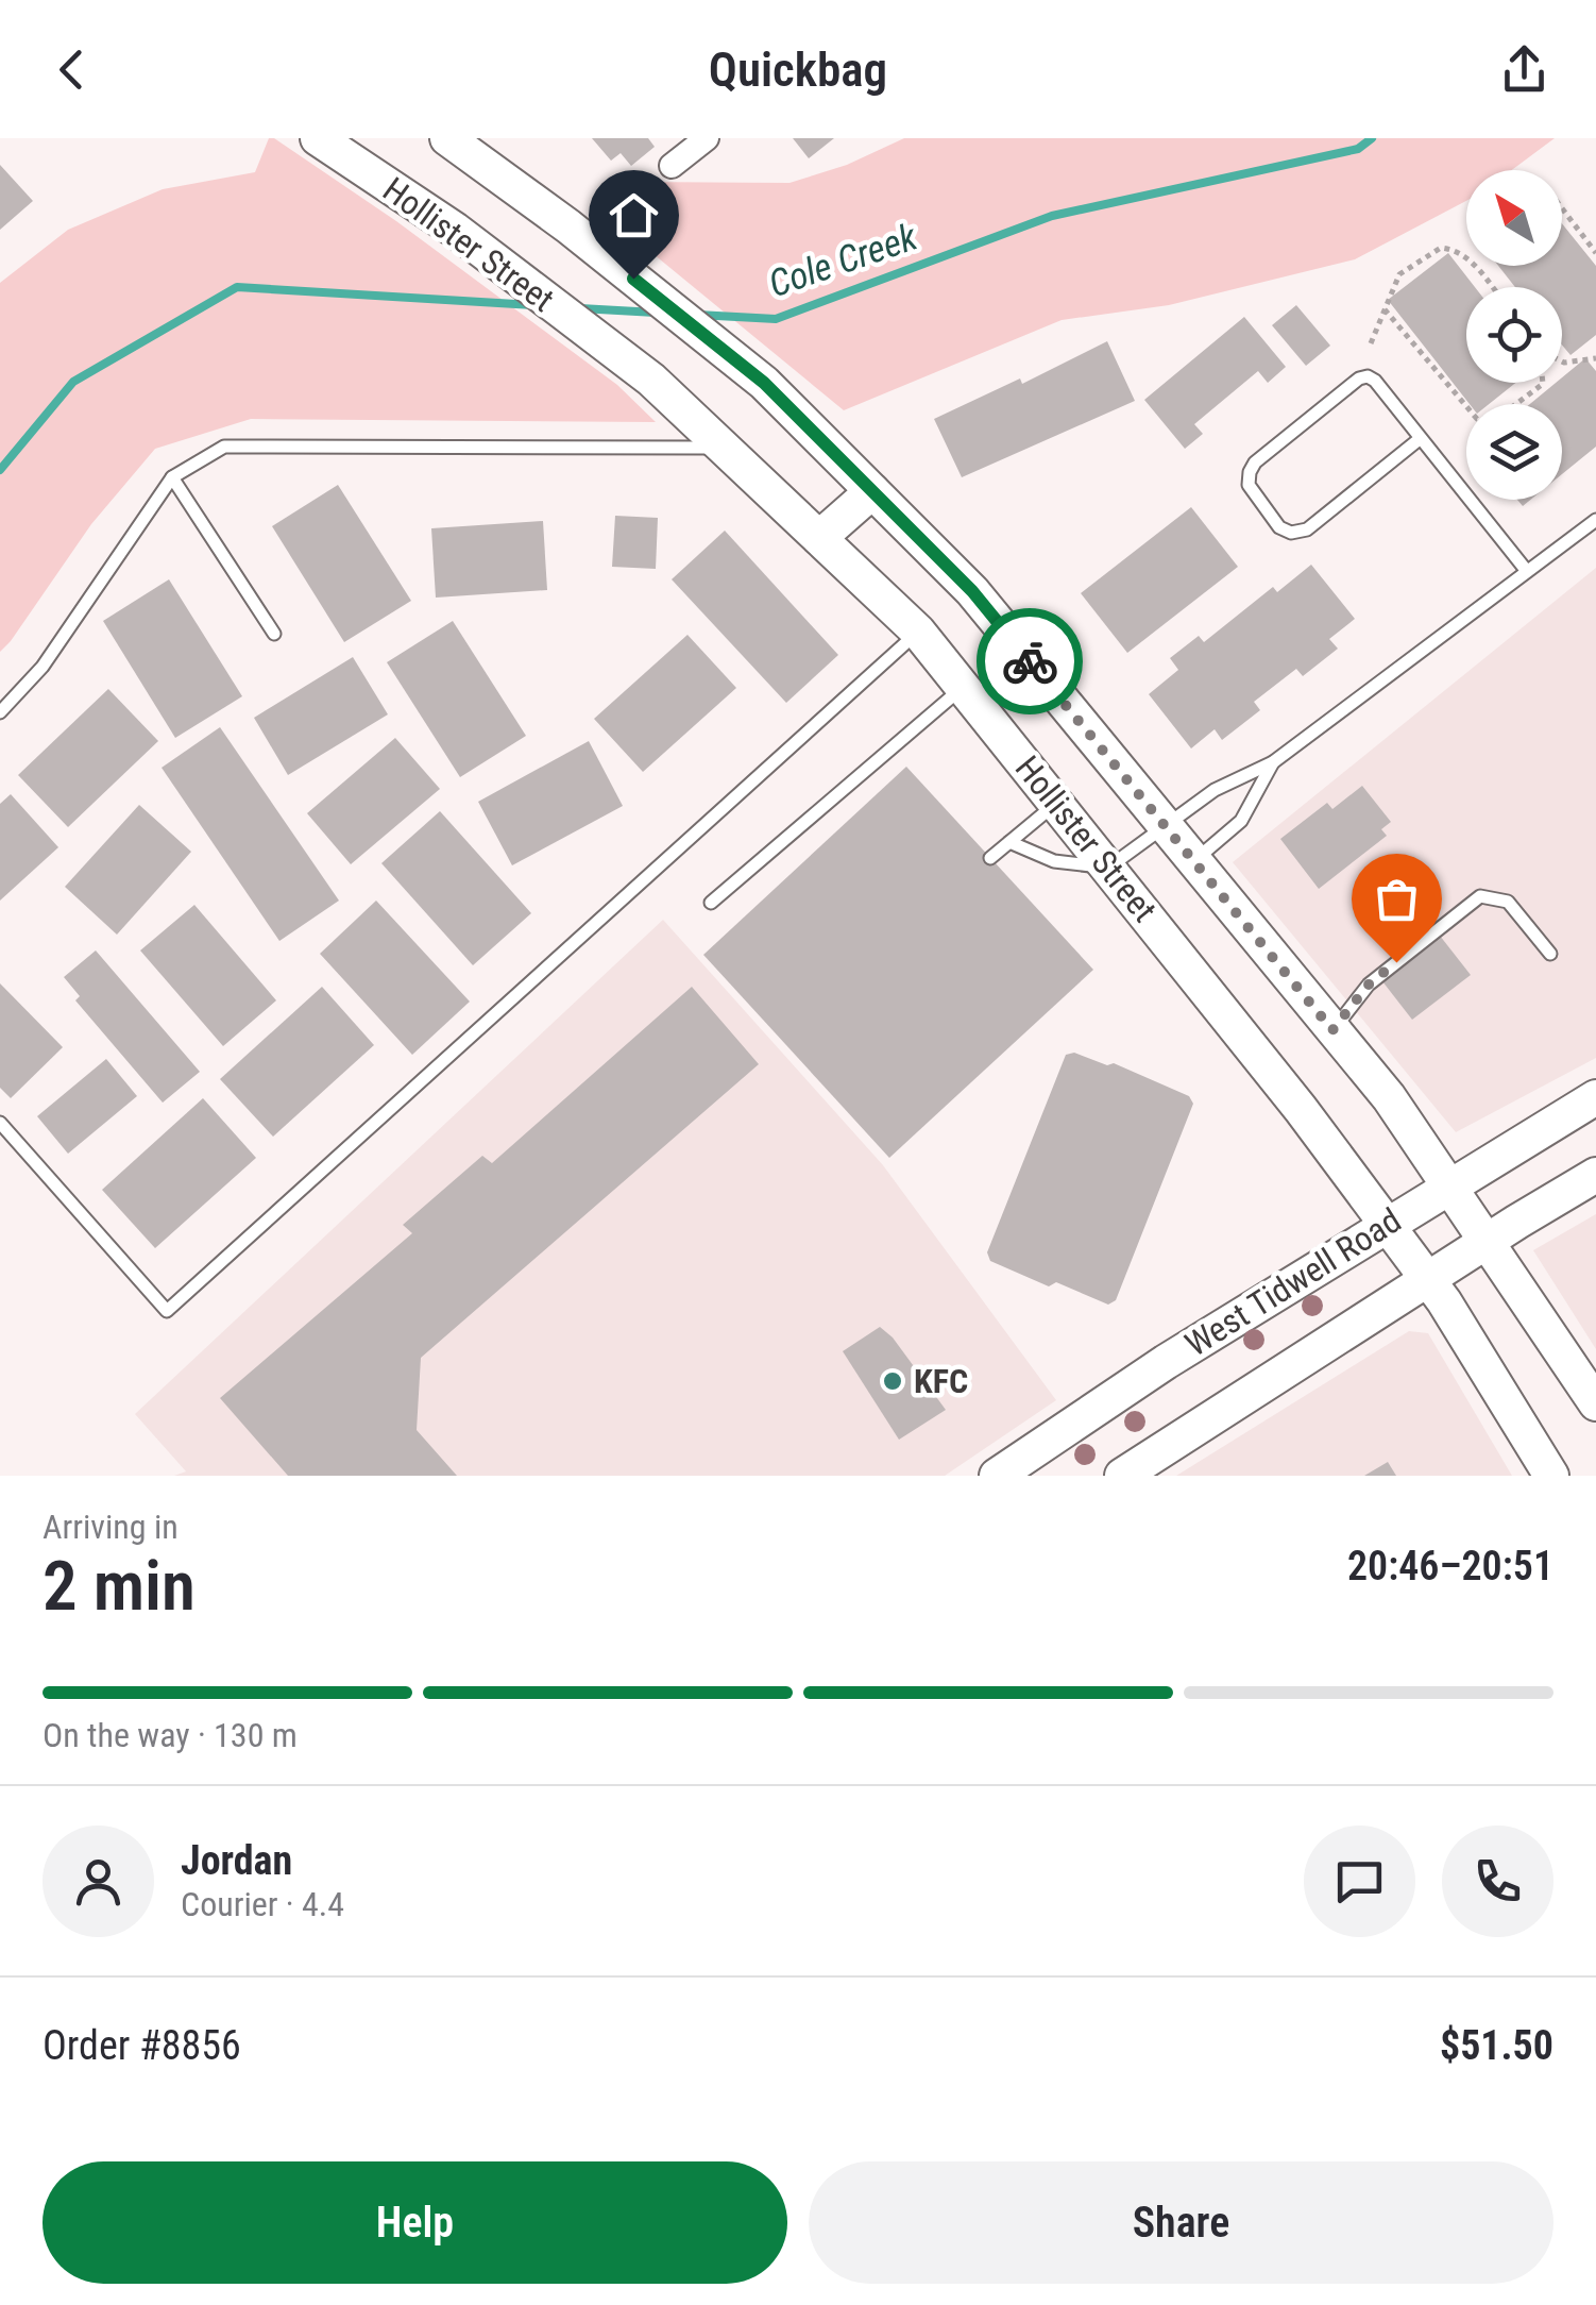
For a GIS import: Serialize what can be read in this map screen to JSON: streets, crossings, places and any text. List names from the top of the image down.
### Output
{
  "streets": {
    "main road": ["Hollister Street", "West Tidwell Road"]
  },
  "crossings": [
    ["Hollister Street", "West Tidwell Road"]
  ],
  "water": ["Cole Creek"],
  "places": ["KFC"],
  "north": "top left",
  "page": {
    "header": "Quickbag",
    "heading": ["2 min", "Arriving in", "20:46–20:51"],
    "panel": [
      "Jordan",
      "Courier · 4.4",
      "Order #8856",
      "$51.50"
    ],
    "bar": "On the way · 130 m",
    "buttons": ["Help", "Share"]
  }
}
